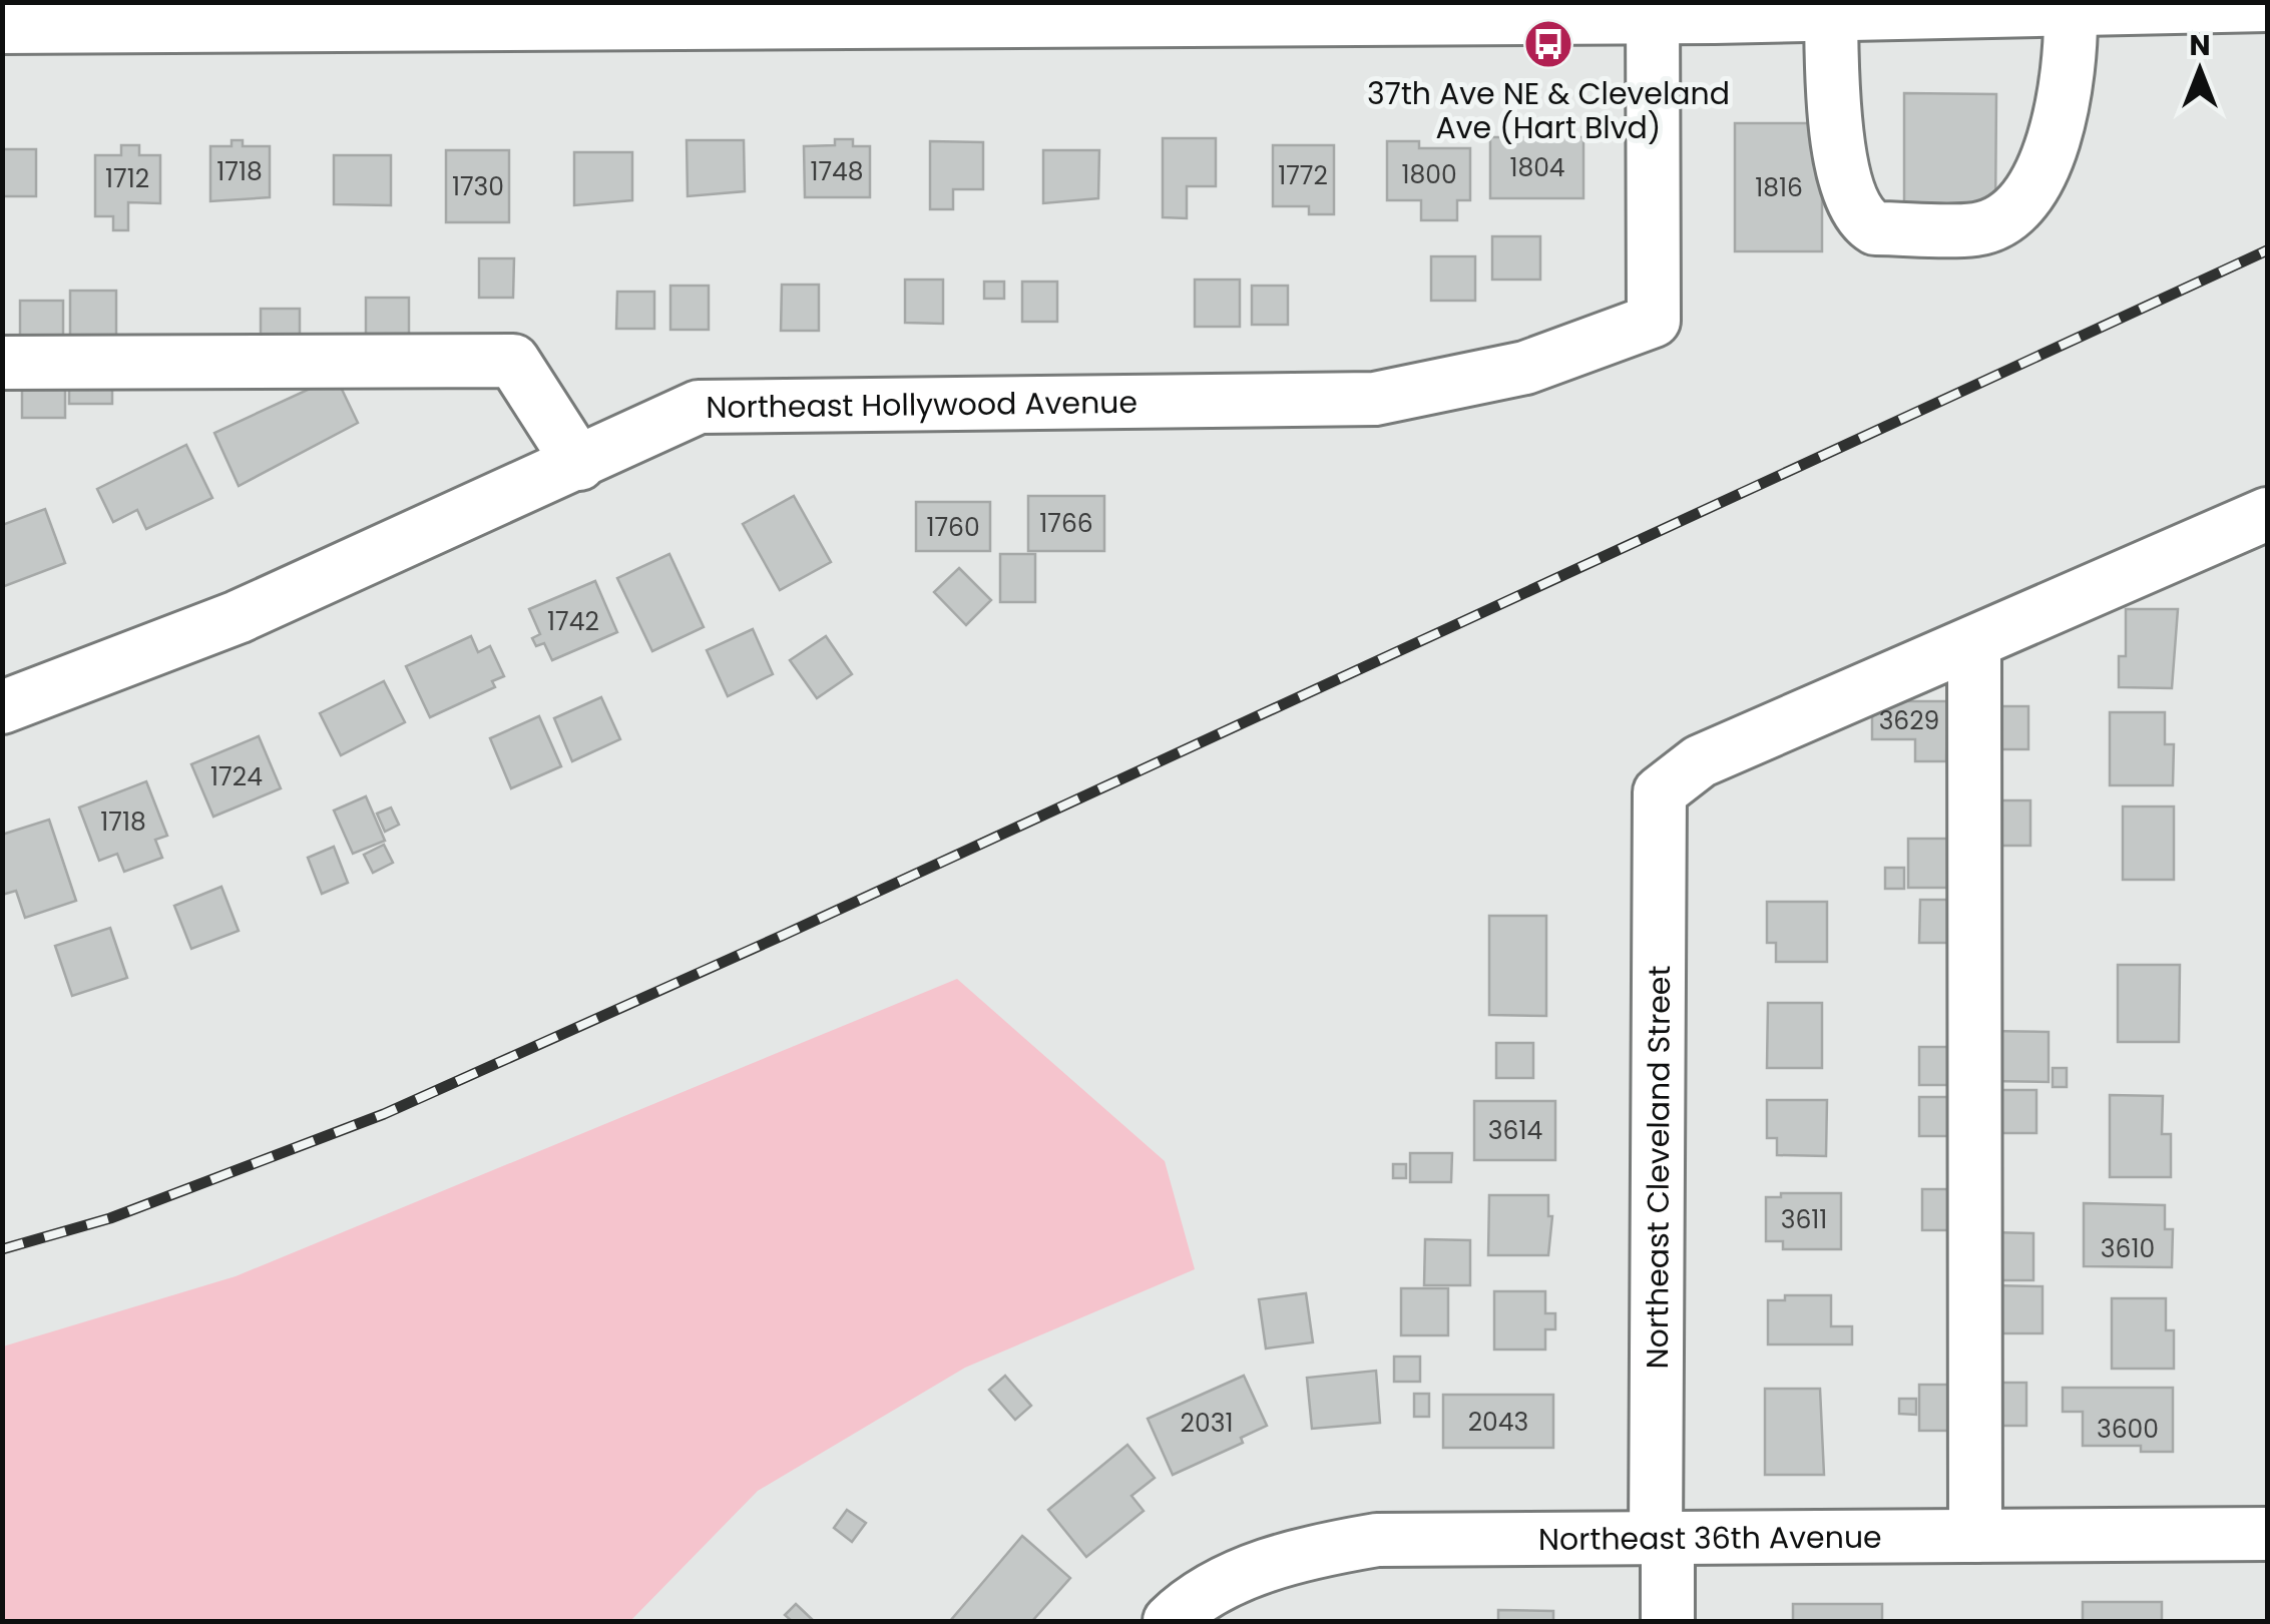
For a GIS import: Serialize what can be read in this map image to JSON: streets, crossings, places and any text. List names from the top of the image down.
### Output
{
  "streets": {
    "street": ["Northeast Hollywood Avenue", "Northeast Cleveland Street", "Northeast 36th Avenue"]
  },
  "crossings": [
    ["Northeast Cleveland Street", "Northeast 36th Avenue"]
  ],
  "places": {
    "bus stop": ["37th Ave NE & Cleveland Ave (Hart Blvd)"]
  },
  "house_numbers": [
    "1804",
    "1718",
    "1748",
    "1800",
    "1772",
    "1712",
    "1730",
    "1816",
    "1766",
    "1760",
    "1742",
    "3629",
    "1724",
    "1718",
    "3614",
    "3611",
    "3610",
    "2043",
    "2031",
    "3600"
  ],
  "north": "top"
}
